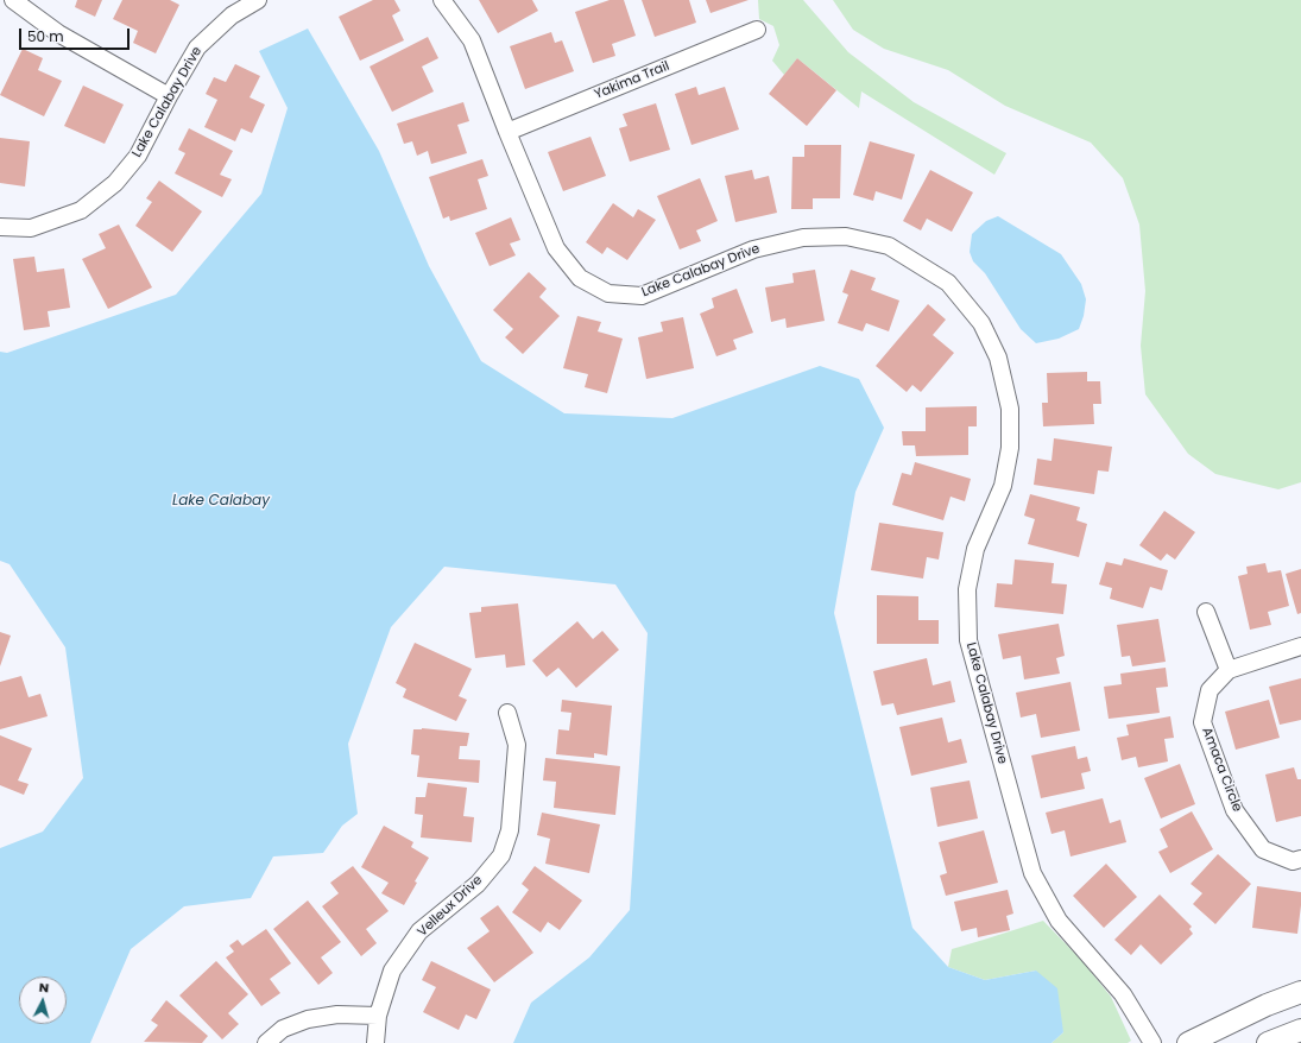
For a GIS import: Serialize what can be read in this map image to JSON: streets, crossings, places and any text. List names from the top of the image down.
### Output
{
  "streets": {
    "street": [
      "Yakima Trail",
      "Lake Calabay Drive",
      "Amaca Circle",
      "Velleux Drive"
    ]
  },
  "crossings": [
    ["Yakima Trail", "Lake Calabay Drive"]
  ],
  "water": ["Lake Calabay"],
  "scale_bar": "50 m",
  "north": "top"
}
